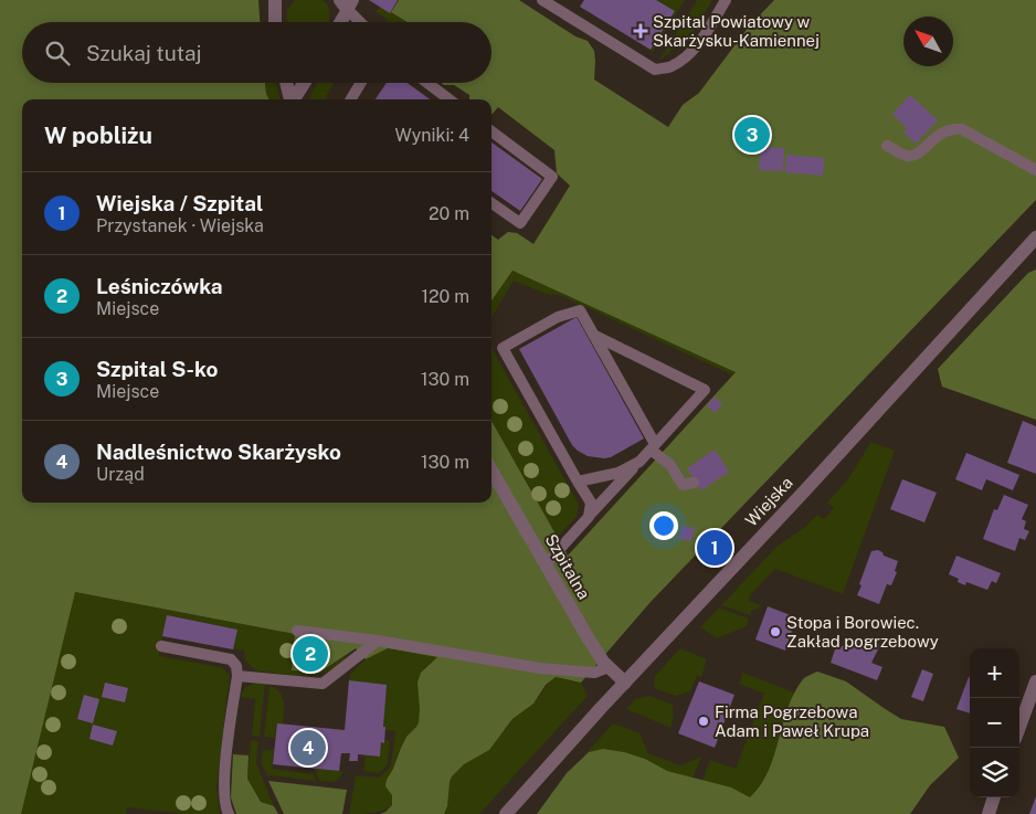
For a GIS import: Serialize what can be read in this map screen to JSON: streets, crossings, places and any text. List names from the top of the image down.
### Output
{
  "streets": {
    "street": ["Wiejska", "Szpitalna"]
  },
  "crossings": [
    ["Wiejska", "Szpitalna"]
  ],
  "places": {
    "health": ["Szpital Powiatowy w Skarżysku-Kamiennej"],
    "other": ["Stopa i Borowiec. Zakład pogrzebowy", "Firma Pogrzebowa Adam i Paweł Krupa"]
  },
  "north": "top left",
  "page": {
    "search": "Szukaj tutaj",
    "heading": ["W pobliżu", "Wyniki: 4"],
    "pins": [
      "3",
      "1",
      "2",
      "4"
    ],
    "list": [
      {
        "mark": "1",
        "name": "Wiejska / Szpital",
        "note": "Przystanek · Wiejska",
        "value": "20 m"
      },
      {
        "mark": "2",
        "name": "Leśniczówka",
        "note": "Miejsce",
        "value": "120 m"
      },
      {
        "mark": "3",
        "name": "Szpital S-ko",
        "note": "Miejsce",
        "value": "130 m"
      },
      {
        "mark": "4",
        "name": "Nadleśnictwo Skarżysko",
        "note": "Urząd",
        "value": "130 m"
      }
    ],
    "map_buttons": ["+", "−"]
  }
}
